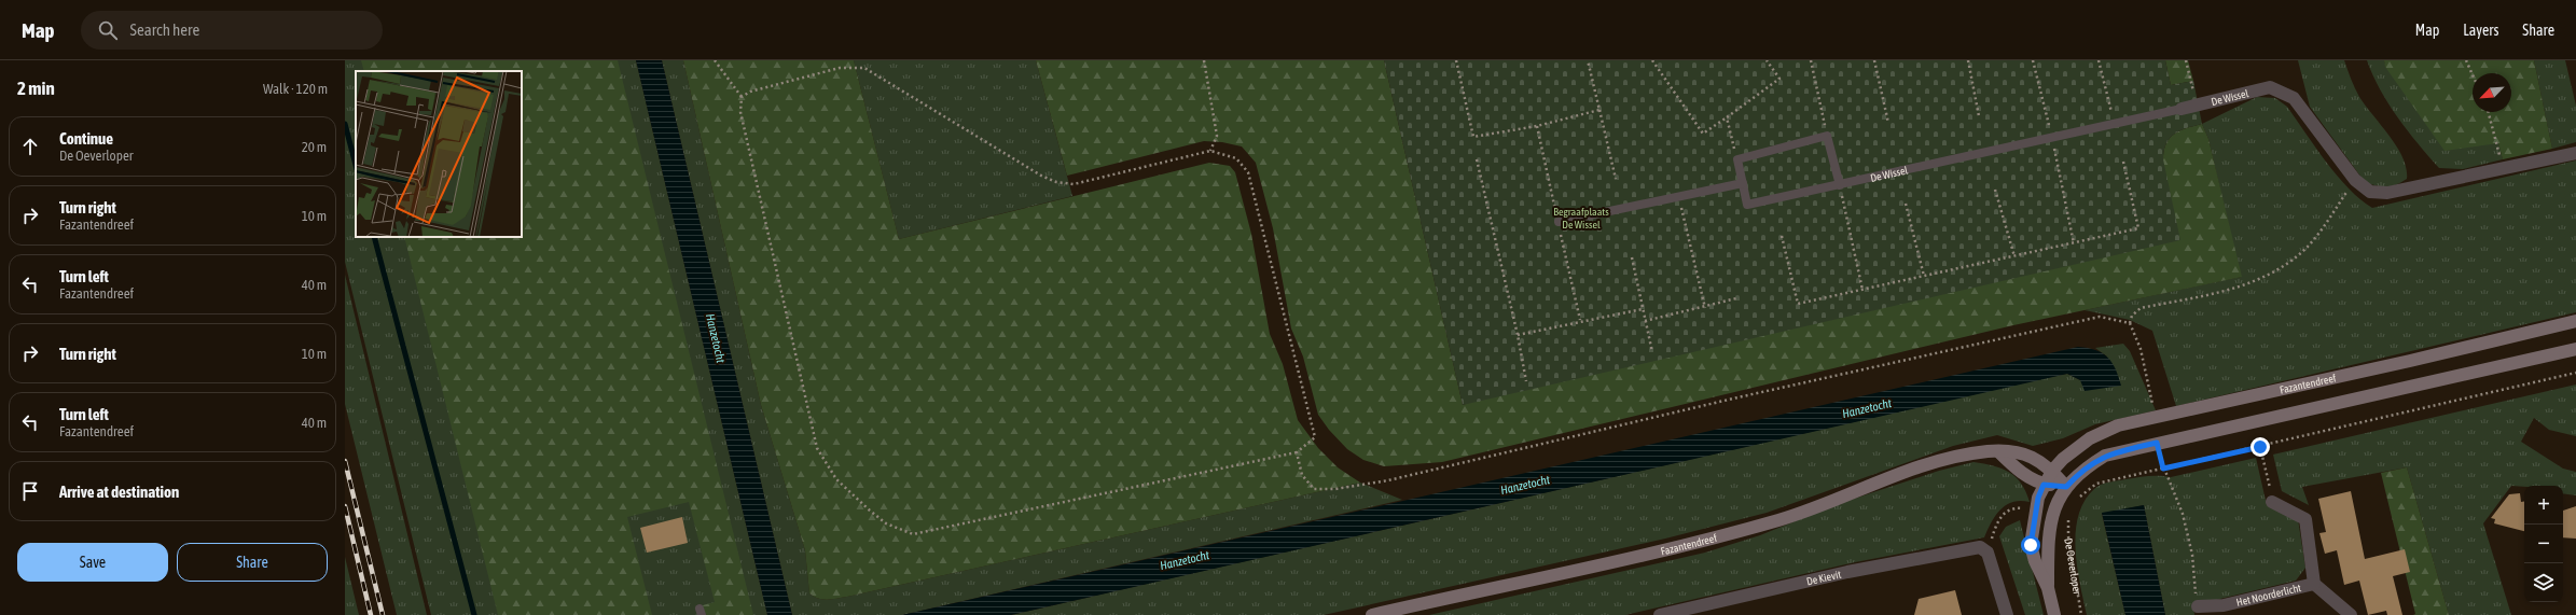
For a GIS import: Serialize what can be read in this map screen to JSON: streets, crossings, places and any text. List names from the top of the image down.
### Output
{
  "streets": {
    "main road": ["Fazantendreef", "De Oeverloper"],
    "street": ["De Wissel", "De Kievit", "Het Noorderlicht"]
  },
  "crossings": [
    ["Fazantendreef", "De Oeverloper"]
  ],
  "water": ["Hanzetocht"],
  "parks": ["Begraafplaats De Wissel"],
  "north": "bottom left",
  "page": {
    "header": "Map",
    "search": "Search here",
    "nav": ["Map", "Layers", "Share"],
    "heading": ["2 min", "Walk · 120 m"],
    "list": [
      ["Continue", "De Oeverloper", "20 m"],
      ["Turn right", "Fazantendreef", "10 m"],
      ["Turn left", "Fazantendreef", "40 m"],
      ["Turn right", "10 m"],
      ["Turn left", "Fazantendreef", "40 m"],
      "Arrive at destination"
    ],
    "map_buttons": ["+", "−"],
    "buttons": ["Save", "Share"]
  }
}
